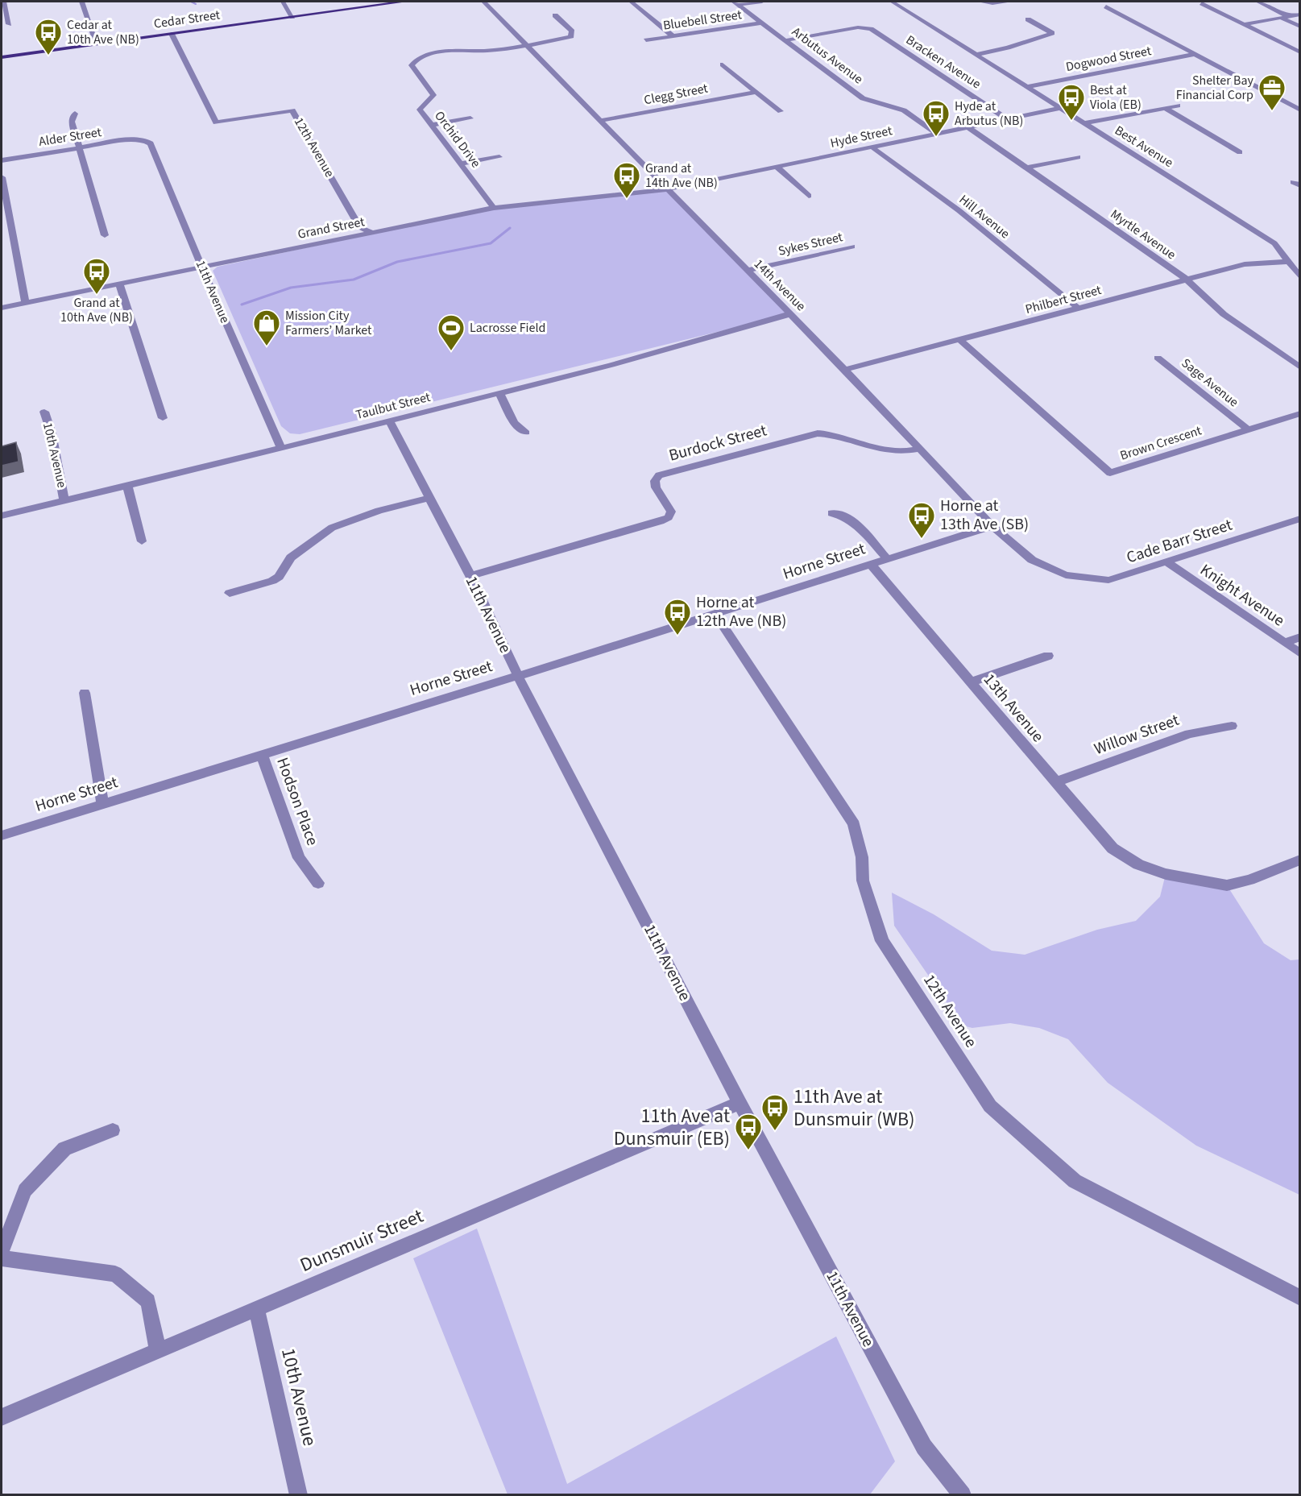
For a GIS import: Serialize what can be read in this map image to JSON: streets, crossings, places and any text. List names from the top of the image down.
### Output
{
  "streets": {
    "main road": ["Cedar Street"],
    "street": [
      "Bluebell Street",
      "Arbutus Avenue",
      "Dogwood Street",
      "Bracken Avenue",
      "Clegg Street",
      "Alder Street",
      "Hyde Street",
      "Orchid Drive",
      "Best Avenue",
      "12th Avenue",
      "Hill Avenue",
      "Grand Street",
      "Myrtle Avenue",
      "Sykes Street",
      "14th Avenue",
      "11th Avenue",
      "Philbert Street",
      "Sage Avenue",
      "Taulbut Street",
      "Burdock Street",
      "Brown Crescent",
      "10th Avenue",
      "Cade Barr Street",
      "Horne Street",
      "Knight Avenue",
      "13th Avenue",
      "Willow Street",
      "Hodson Place",
      "Dunsmuir Street"
    ]
  },
  "crossings": [
    ["Cedar Street", "12th Avenue"],
    ["Bluebell Street", "Arbutus Avenue"],
    ["Arbutus Avenue", "Bracken Avenue"],
    ["Arbutus Avenue", "Hyde Street"],
    ["Dogwood Street", "Best Avenue"],
    ["Bracken Avenue", "Hyde Street"],
    ["Clegg Street", "14th Avenue"],
    ["Alder Street", "11th Avenue"],
    ["Hyde Street", "Best Avenue"],
    ["Hyde Street", "Hill Avenue"],
    ["Hyde Street", "Grand Street"],
    ["Hyde Street", "Myrtle Avenue"],
    ["Hyde Street", "14th Avenue"],
    ["Orchid Drive", "Grand Street"],
    ["Orchid Drive", "14th Avenue"],
    ["Best Avenue", "Philbert Street"],
    ["12th Avenue", "Grand Street"],
    ["12th Avenue", "Horne Street"],
    ["Hill Avenue", "Philbert Street"],
    ["Grand Street", "14th Avenue"],
    ["Grand Street", "11th Avenue"],
    ["Myrtle Avenue", "Philbert Street"],
    ["Sykes Street", "14th Avenue"],
    ["14th Avenue", "Philbert Street"],
    ["14th Avenue", "Taulbut Street"],
    ["14th Avenue", "Burdock Street"],
    ["14th Avenue", "Cade Barr Street"],
    ["14th Avenue", "Horne Street"],
    ["11th Avenue", "Taulbut Street"],
    ["11th Avenue", "Burdock Street"],
    ["11th Avenue", "Horne Street"],
    ["11th Avenue", "Dunsmuir Street"],
    ["Philbert Street", "Brown Crescent"],
    ["Sage Avenue", "Brown Crescent"],
    ["Taulbut Street", "10th Avenue"],
    ["10th Avenue", "Dunsmuir Street"],
    ["Cade Barr Street", "Knight Avenue"],
    ["Horne Street", "13th Avenue"],
    ["Horne Street", "Hodson Place"],
    ["13th Avenue", "Willow Street"]
  ],
  "places": {
    "bus stop": [
      "Cedar at 10th Ave (NB)",
      "Best at Viola (EB)",
      "Hyde at Arbutus (NB)",
      "Grand at 14th Ave (NB)",
      "Grand at 10th Ave (NB)",
      "Horne at 13th Ave (SB)",
      "Horne at 12th Ave (NB)",
      "11th Ave at Dunsmuir (WB)",
      "11th Ave at Dunsmuir (EB)"
    ],
    "office": ["Shelter Bay Financial Corp"],
    "shop": ["Mission City Farmers’ Market"],
    "sports": ["Lacrosse Field"]
  }
}
